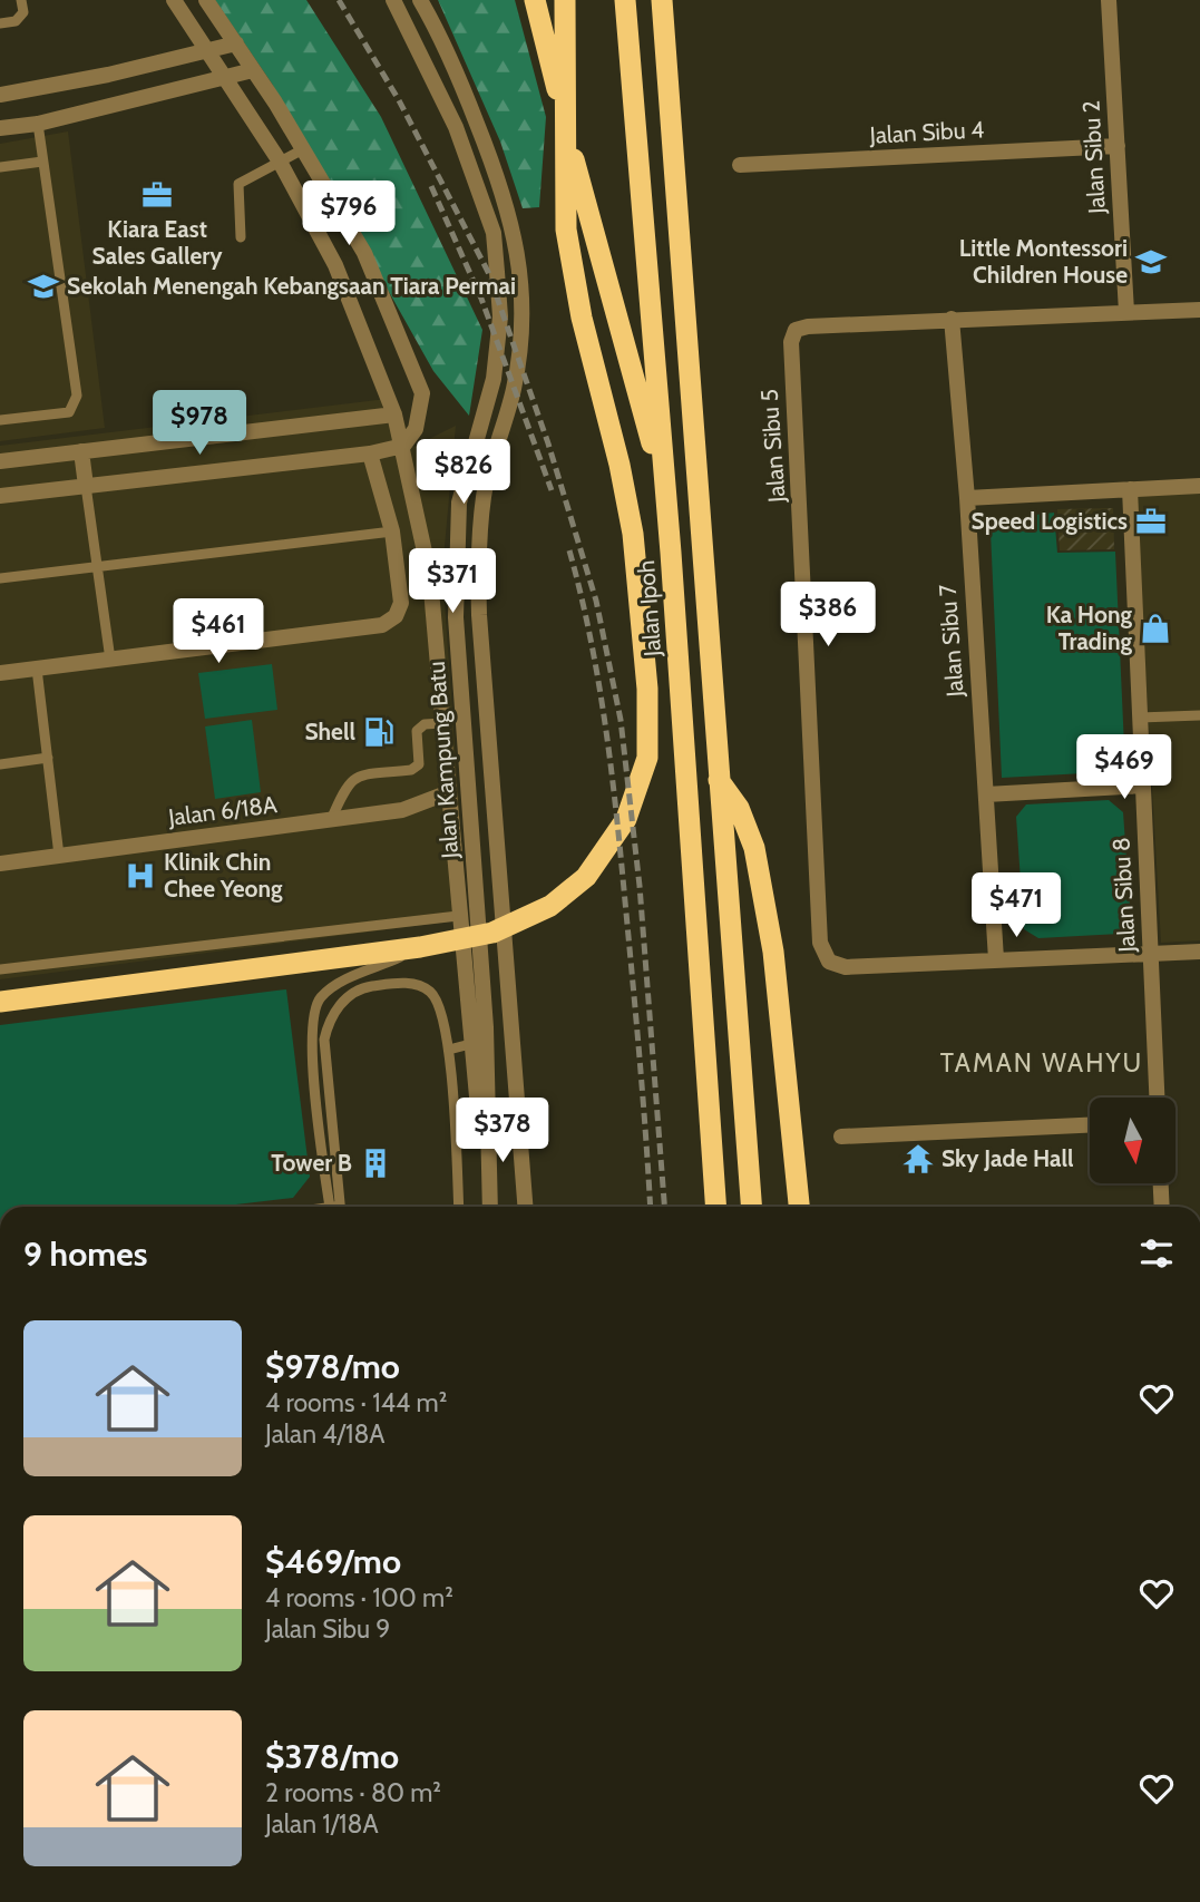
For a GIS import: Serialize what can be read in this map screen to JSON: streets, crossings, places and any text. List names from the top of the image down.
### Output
{
  "streets": {
    "highway": ["Jalan Ipoh"],
    "street": [
      "Jalan Sibu 4",
      "Jalan Sibu 2",
      "Jalan Sibu 5",
      "Jalan Sibu 7",
      "Jalan Kampung Batu",
      "Jalan 6/18A",
      "Jalan Sibu 8"
    ]
  },
  "crossings": [
    ["Jalan Sibu 4", "Jalan Sibu 2"],
    ["Jalan Sibu 2", "Jalan Sibu 5"],
    ["Jalan Sibu 5", "Jalan Sibu 7"]
  ],
  "districts": ["TAMAN WAHYU"],
  "places": {
    "office": ["Kiara East Sales Gallery", "Speed Logistics"],
    "school or university": ["Little Montessori Children House", "Sekolah Menengah Kebangsaan Tiara Permai"],
    "shop": ["Ka Hong Trading"],
    "fuel station": ["Shell"],
    "hospital": ["Klinik Chin Chee Yeong"],
    "temple": ["Sky Jade Hall"],
    "building": ["Tower B"]
  },
  "north": "bottom",
  "page": {
    "price": [
      "$796",
      "$978",
      "$826",
      "$371",
      "$386",
      "$461",
      "$469",
      "$471",
      "$378"
    ],
    "heading": "9 homes",
    "list": [
      {
        "name": "$978/mo",
        "note": "4 rooms · 144 m² · Jalan 4/18A"
      },
      {
        "name": "$469/mo",
        "note": "4 rooms · 100 m² · Jalan Sibu 9"
      },
      {
        "name": "$378/mo",
        "note": "2 rooms · 80 m² · Jalan 1/18A"
      }
    ]
  }
}
